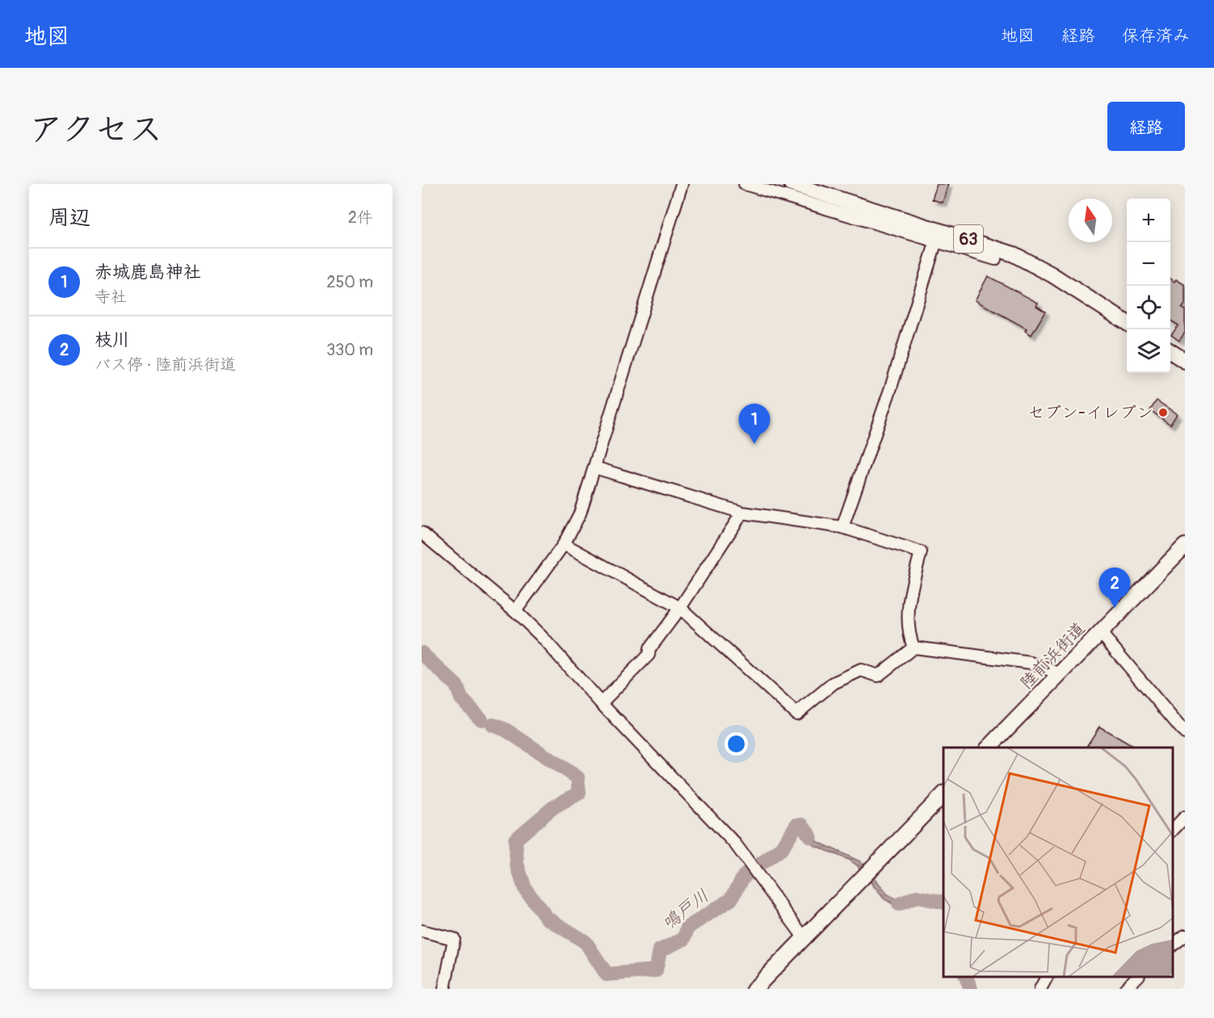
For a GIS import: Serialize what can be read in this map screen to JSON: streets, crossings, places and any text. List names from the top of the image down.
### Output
{
  "streets": {
    "main road": ["63", "陸前浜街道"]
  },
  "water": ["鳴戸川"],
  "places": ["セブン-イレブン"],
  "north": "top",
  "page": {
    "header": "地図",
    "nav": ["地図", "経路", "保存済み"],
    "title": "アクセス",
    "buttons": "経路",
    "heading": ["周辺", "2件"],
    "map_buttons": ["+", "−"],
    "list": [
      {
        "mark": "1",
        "name": "赤城鹿島神社",
        "note": "寺社",
        "value": "250 m"
      },
      {
        "mark": "2",
        "name": "枝川",
        "note": "バス停 · 陸前浜街道",
        "value": "330 m"
      }
    ],
    "pins": ["1", "2"]
  }
}
